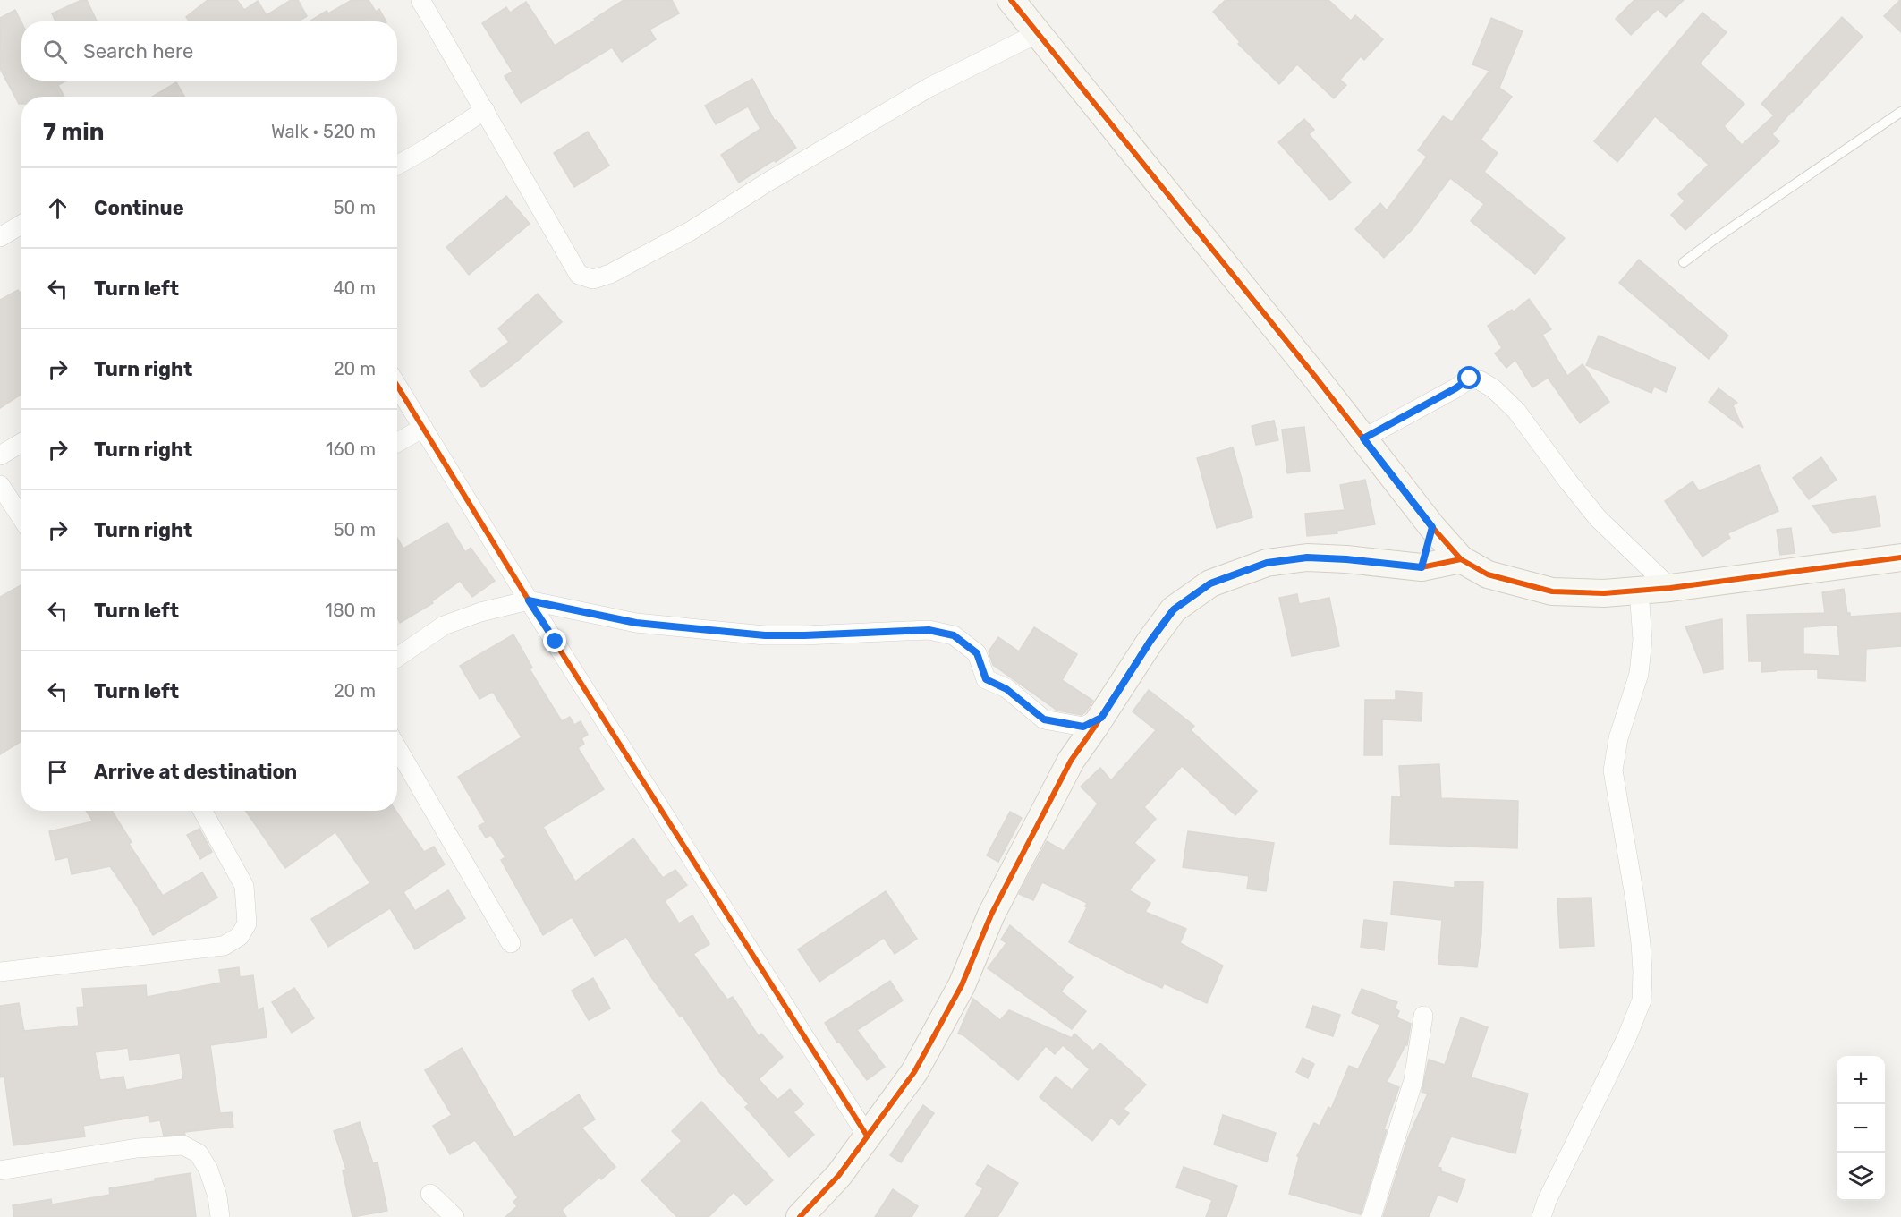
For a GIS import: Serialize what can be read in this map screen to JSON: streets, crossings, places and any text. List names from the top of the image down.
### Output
{
  "page": {
    "search": "Search here",
    "heading": ["7 min", "Walk · 520 m"],
    "list": [
      ["Continue", "50 m"],
      ["Turn left", "40 m"],
      ["Turn right", "20 m"],
      ["Turn right", "160 m"],
      ["Turn right", "50 m"],
      ["Turn left", "180 m"],
      ["Turn left", "20 m"],
      "Arrive at destination"
    ],
    "map_buttons": ["+", "−"]
  }
}
